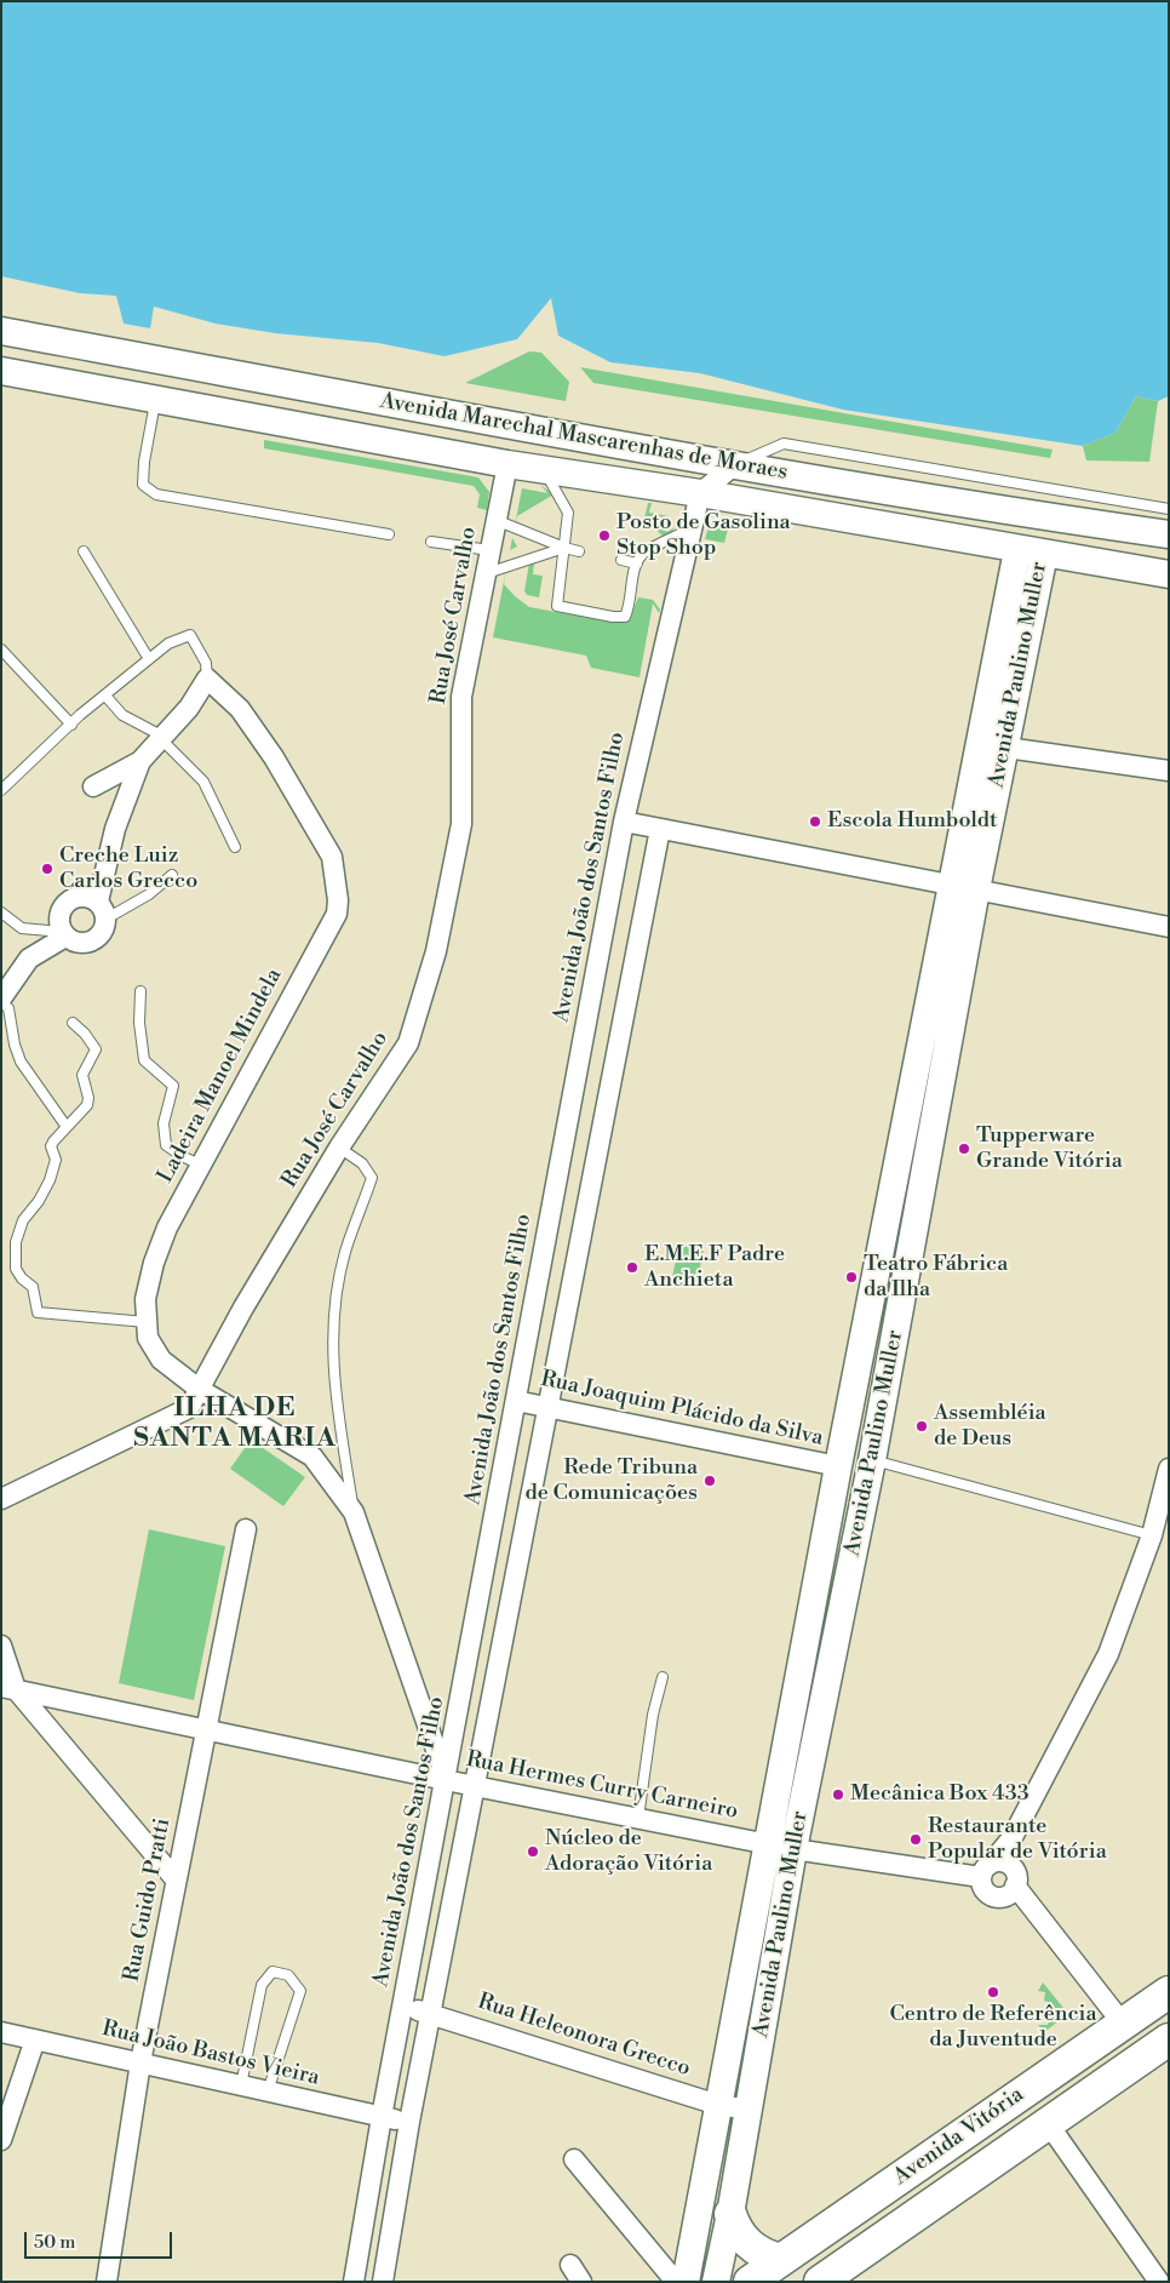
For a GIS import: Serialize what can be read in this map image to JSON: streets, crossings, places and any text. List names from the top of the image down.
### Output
{
  "streets": {
    "main road": ["Avenida Marechal Mascarenhas de Moraes", "Avenida Paulino Muller", "Avenida Vitória"],
    "street": [
      "Rua José Carvalho",
      "Avenida João dos Santos Filho",
      "Ladeira Manoel Mindela",
      "Rua Joaquim Plácido da Silva",
      "Rua Hermes Curry Carneiro",
      "Rua Guido Pratti",
      "Rua Heleonora Grecco",
      "Rua João Bastos Vieira"
    ]
  },
  "crossings": [
    ["Avenida Marechal Mascarenhas de Moraes", "Rua José Carvalho"],
    ["Avenida Marechal Mascarenhas de Moraes", "Avenida Paulino Muller"],
    ["Avenida Marechal Mascarenhas de Moraes", "Avenida João dos Santos Filho"],
    ["Rua José Carvalho", "Ladeira Manoel Mindela"],
    ["Avenida Paulino Muller", "Rua Joaquim Plácido da Silva"],
    ["Avenida Paulino Muller", "Rua Hermes Curry Carneiro"],
    ["Avenida Paulino Muller", "Rua Heleonora Grecco"],
    ["Avenida João dos Santos Filho", "Ladeira Manoel Mindela"],
    ["Avenida João dos Santos Filho", "Rua Joaquim Plácido da Silva"],
    ["Avenida João dos Santos Filho", "Rua Hermes Curry Carneiro"],
    ["Avenida João dos Santos Filho", "Rua Heleonora Grecco"],
    ["Avenida João dos Santos Filho", "Rua João Bastos Vieira"],
    ["Ladeira Manoel Mindela", "Rua Hermes Curry Carneiro"],
    ["Rua Hermes Curry Carneiro", "Rua Guido Pratti"],
    ["Rua Guido Pratti", "Rua João Bastos Vieira"]
  ],
  "districts": ["ILHA DE SANTA MARIA"],
  "places": [
    "Posto de Gasolina Stop Shop",
    "Escola Humboldt",
    "Creche Luiz Carlos Grecco",
    "Tupperware Grande Vitória",
    "E.M.E.F Padre Anchieta",
    "Teatro Fábrica da Ilha",
    "Assembléia de Deus",
    "Rede Tribuna de Comunicações",
    "Mecânica Box 433",
    "Restaurante Popular de Vitória",
    "Núcleo de Adoração Vitória",
    "Centro de Referência da Juventude"
  ],
  "scale_bar": "50 m"
}
